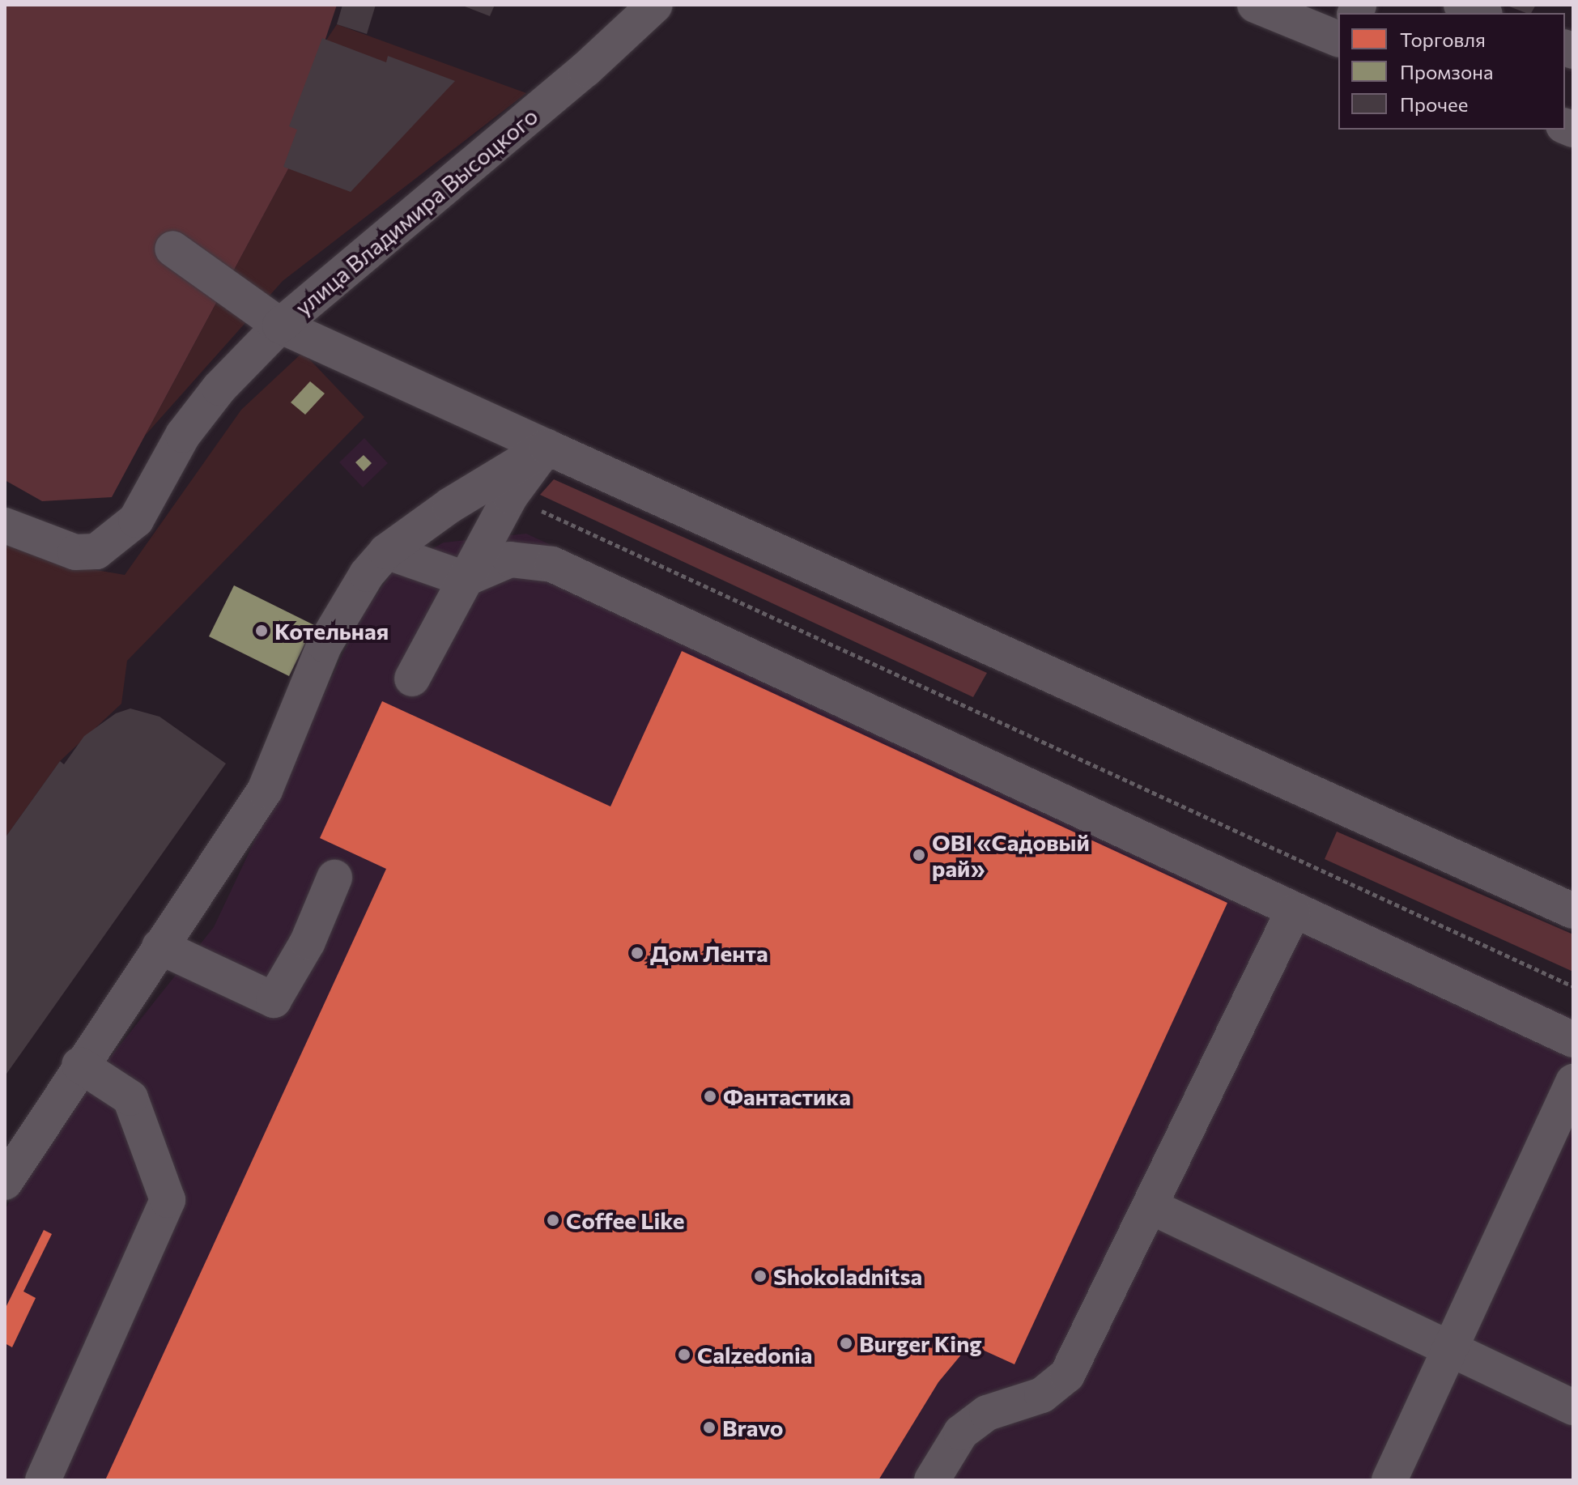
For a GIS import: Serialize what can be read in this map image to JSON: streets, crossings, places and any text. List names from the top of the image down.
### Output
{
  "streets": {
    "street": ["улица Владимира Высоцкого"]
  },
  "places": [
    "Котельная",
    "OBI «Садовый рай»",
    "Дом Лента",
    "Фантастика",
    "Coffee Like",
    "Shokoladnitsa",
    "Burger King",
    "Calzedonia",
    "Bravo"
  ],
  "legend": ["Торговля", "Промзона", "Прочее"]
}
